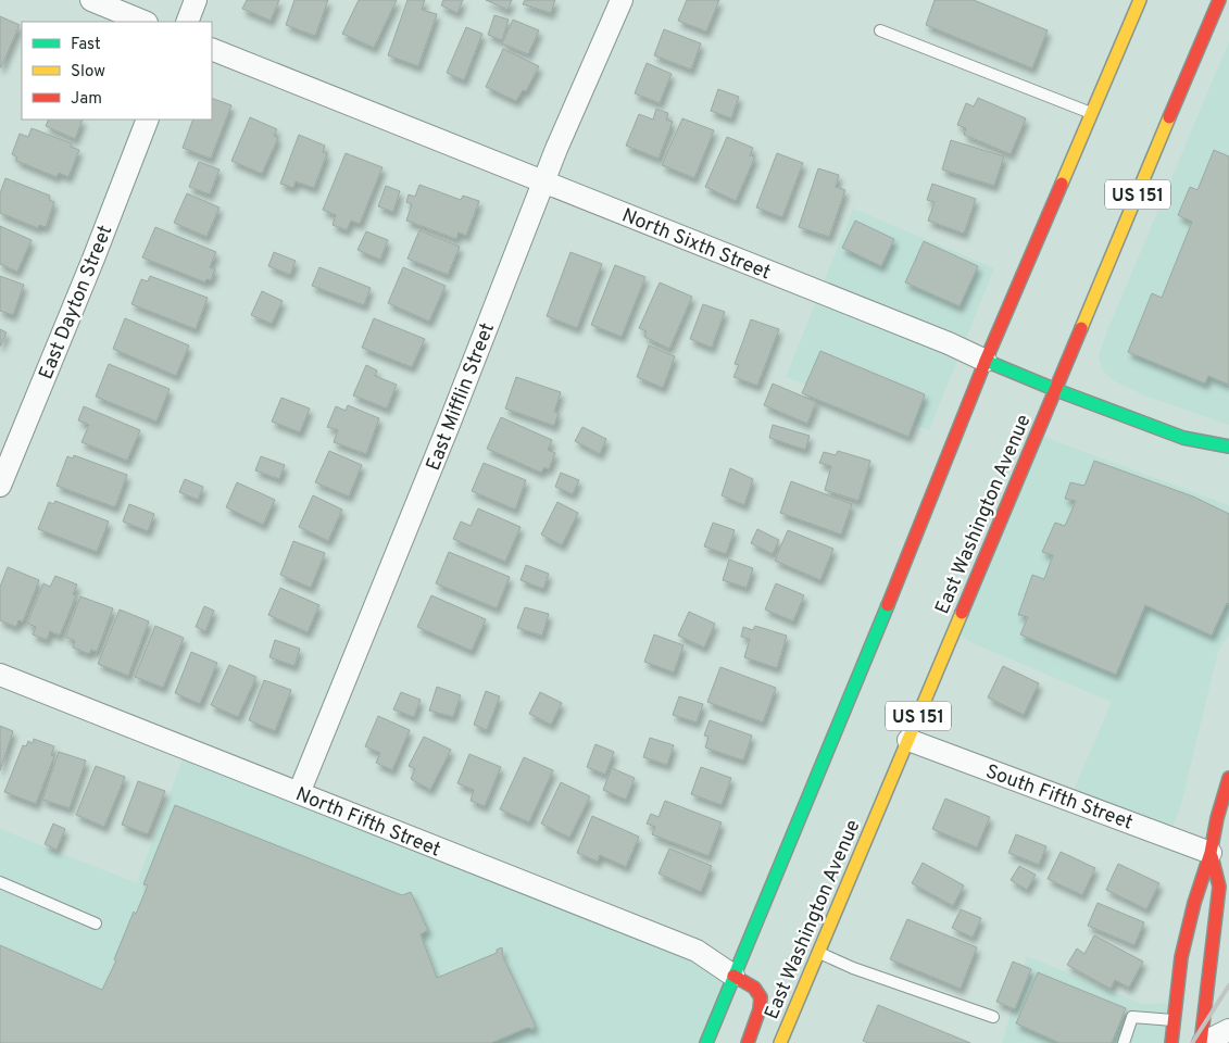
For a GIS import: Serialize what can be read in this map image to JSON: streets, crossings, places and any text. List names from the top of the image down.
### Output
{
  "streets": {
    "main road": ["US 151", "North Sixth Street", "East Washington Avenue"],
    "street": [
      "East Dayton Street",
      "East Mifflin Street",
      "South Fifth Street",
      "North Fifth Street"
    ]
  },
  "crossings": [
    ["North Sixth Street", "East Mifflin Street"],
    ["North Sixth Street", "East Washington Avenue"],
    ["East Mifflin Street", "North Fifth Street"],
    ["East Washington Avenue", "South Fifth Street"]
  ],
  "legend": ["Fast", "Slow", "Jam"]
}
